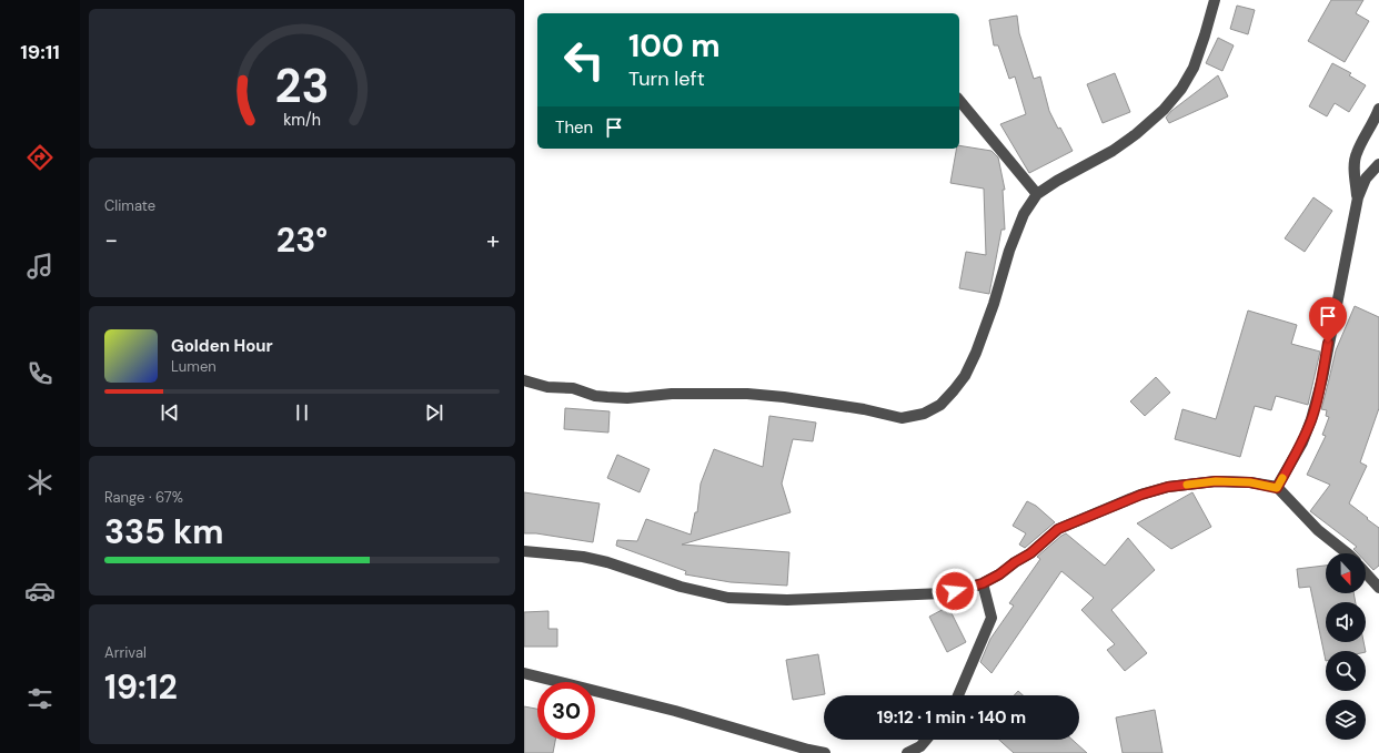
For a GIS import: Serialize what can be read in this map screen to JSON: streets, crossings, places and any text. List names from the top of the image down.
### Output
{
  "north": "bottom",
  "page": {
    "tabs": "19:11",
    "turn": ["100 m", "Turn left"],
    "then": "Then",
    "tile": [
      "Climate",
      ["Range · 67%", "335 km"],
      ["Arrival", "19:12"]
    ],
    "heat": ["−", "23°", "+"],
    "song": ["Golden Hour", "Lumen"],
    "limit": "30",
    "trip": "19:12 · 1 min · 140 m",
    "gauge": ["23", "km/h"]
  }
}
